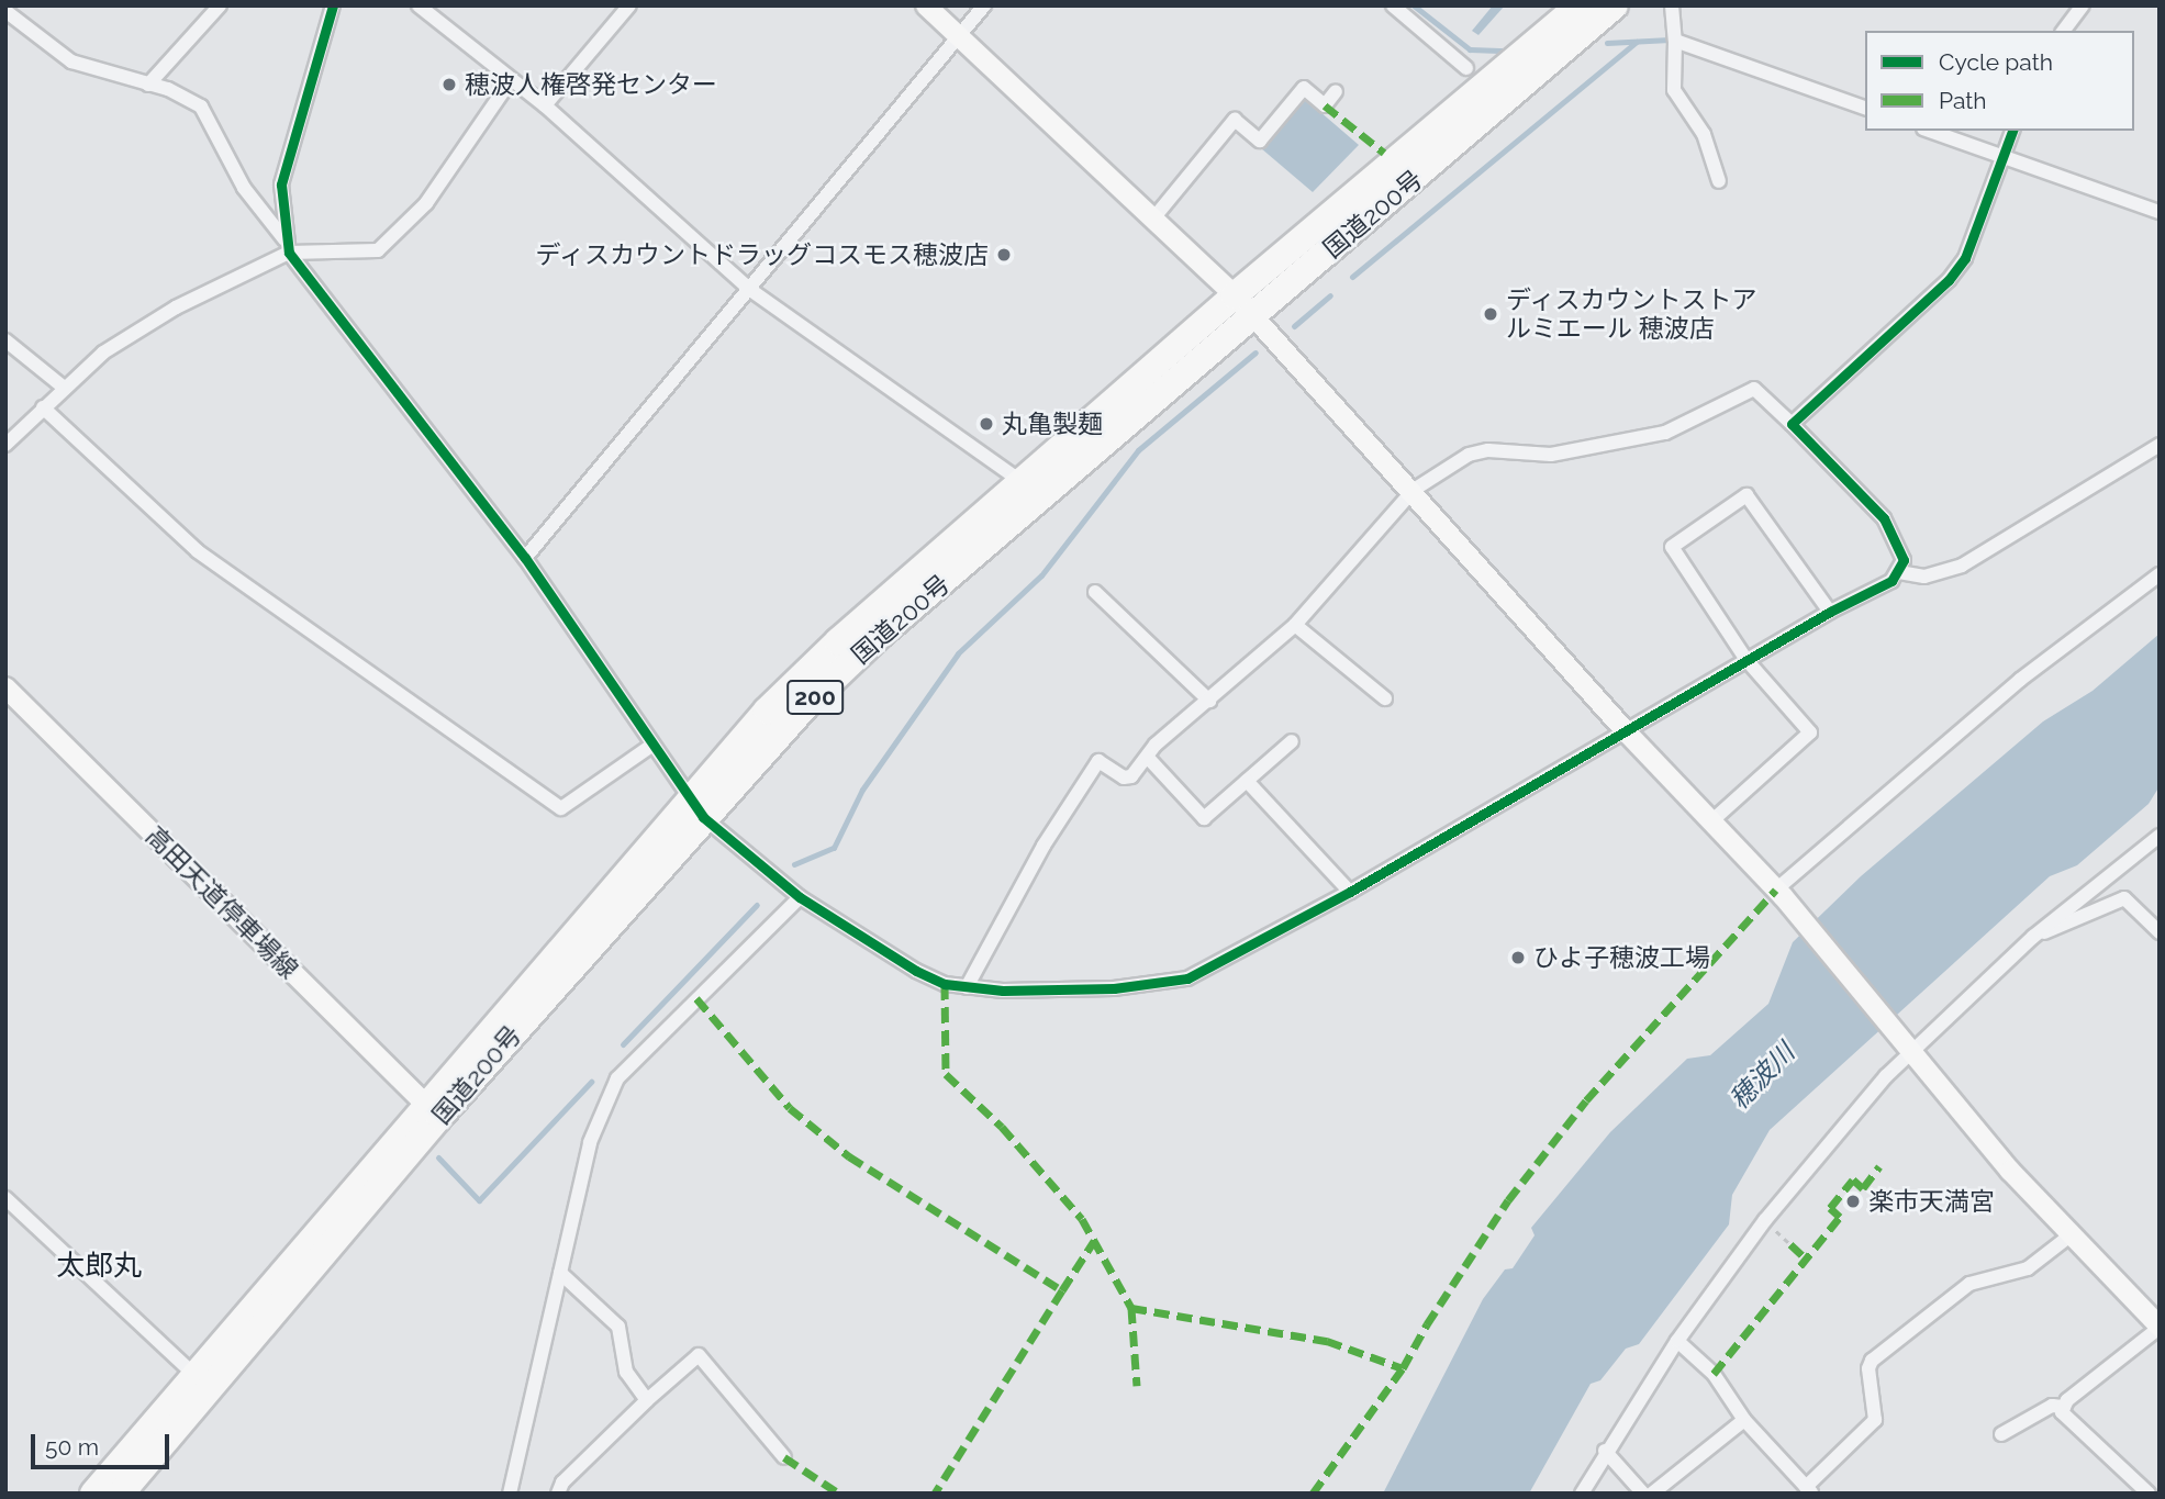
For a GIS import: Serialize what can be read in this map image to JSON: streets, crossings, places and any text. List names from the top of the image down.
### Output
{
  "streets": {
    "highway": ["国道200号", "200"],
    "street": ["高田天道停車場線"]
  },
  "crossings": [
    ["国道200号", "高田天道停車場線"]
  ],
  "districts": ["太郎丸"],
  "water": ["穂波川"],
  "places": [
    "穂波人権啓発センター",
    "ディスカウントドラッグコスモス穂波店",
    "ディスカウントストア ルミエール 穂波店",
    "丸亀製麺",
    "ひよ子穂波工場",
    "楽市天満宮"
  ],
  "legend": ["Cycle path", "Path"],
  "scale_bar": "50 m"
}
